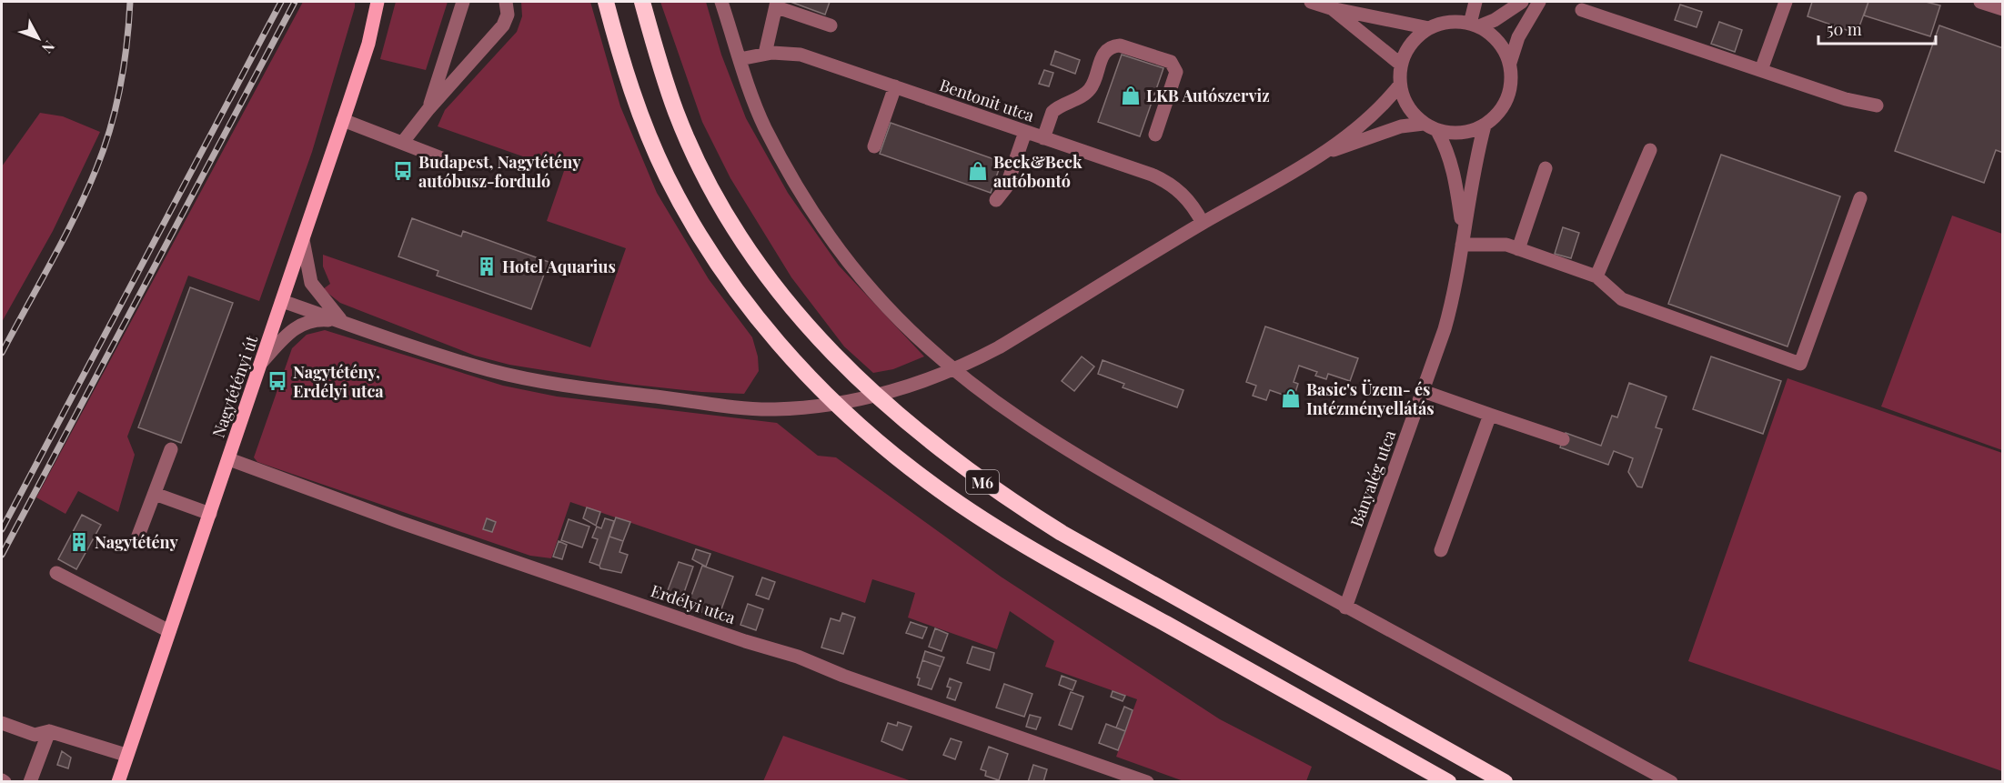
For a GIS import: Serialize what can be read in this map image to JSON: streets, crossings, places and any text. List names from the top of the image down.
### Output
{
  "streets": {
    "highway": ["M6"],
    "main road": ["Nagytétényi út"],
    "street": ["Bentonit utca", "Bányalég utca", "Erdélyi utca"]
  },
  "crossings": [
    ["Nagytétényi út", "Erdélyi utca"]
  ],
  "places": {
    "shop": ["LKB Autószerviz", "Beck&Beck autóbontó", "Basic's Üzem- és Intézményellátás"],
    "bus stop": ["Budapest, Nagytétény autóbusz-forduló", "Nagytétény, Erdélyi utca"],
    "building": ["Hotel Aquarius", "Nagytétény"]
  },
  "scale_bar": "50 m",
  "north": "bottom right"
}
